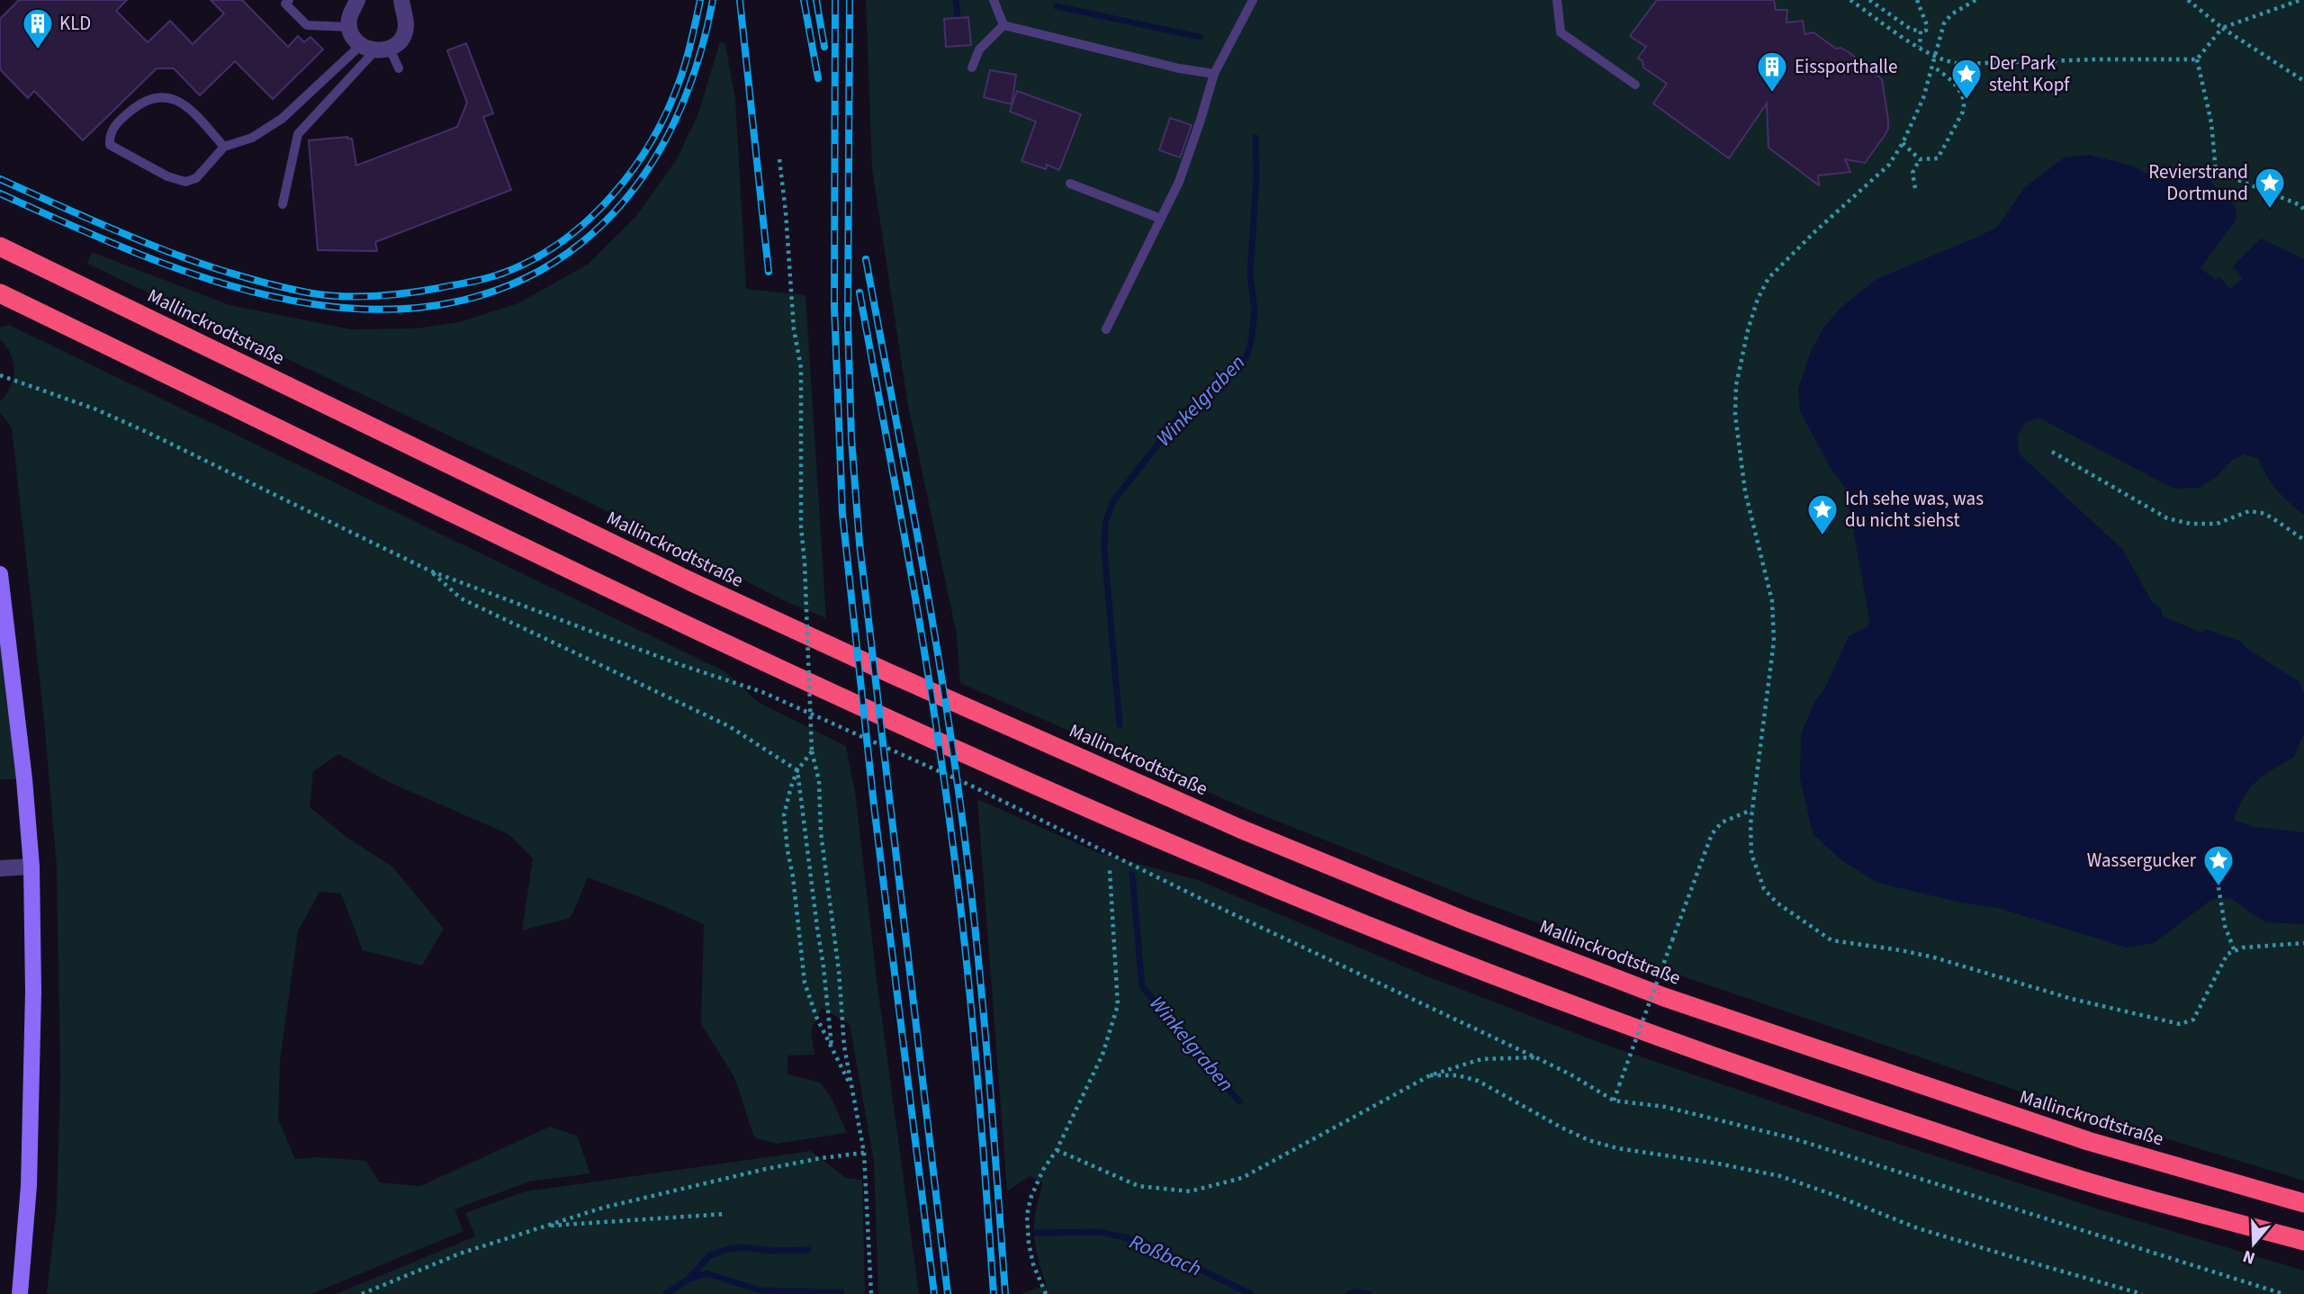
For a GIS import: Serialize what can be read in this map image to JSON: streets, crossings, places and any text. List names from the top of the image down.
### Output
{
  "streets": {
    "highway": ["Mallinckrodtstraße"]
  },
  "water": ["Winkelgraben", "Roßbach"],
  "places": {
    "building": ["KLD", "Eissporthalle"],
    "place": [
      "Der Park steht Kopf",
      "Revierstrand Dortmund",
      "Ich sehe was, was du nicht siehst",
      "Wassergucker"
    ]
  },
  "north": "bottom"
}
